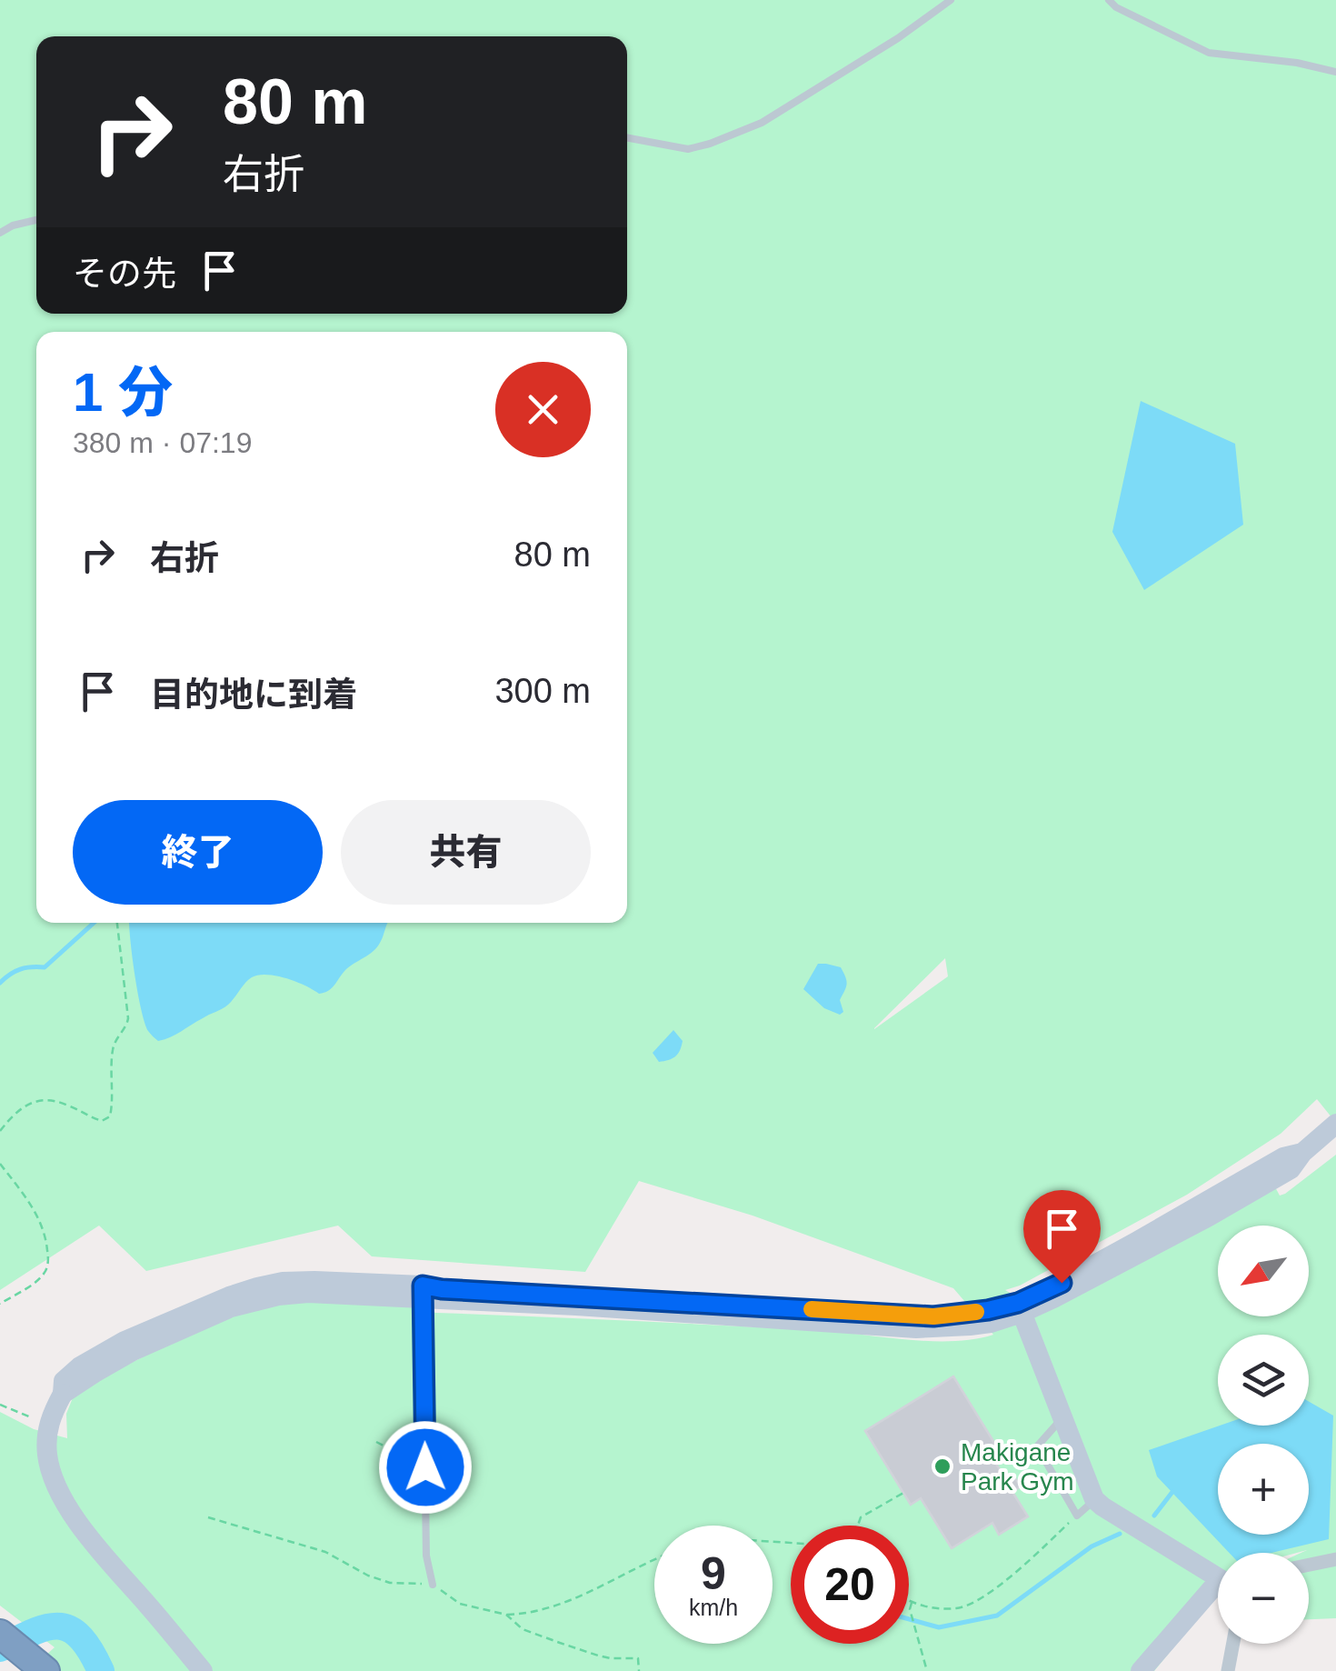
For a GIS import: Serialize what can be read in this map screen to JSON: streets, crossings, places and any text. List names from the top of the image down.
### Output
{
  "places": ["Makigane Park Gym"],
  "north": "bottom left",
  "page": {
    "turn": ["80 m", "右折"],
    "then": "その先",
    "heading": ["1 分", "380 m · 07:19"],
    "list": [
      {
        "name": "右折",
        "value": "80 m"
      },
      {
        "name": "目的地に到着",
        "value": "300 m"
      }
    ],
    "buttons": ["終了", "共有"],
    "map_buttons": ["+", "−"],
    "speed": "9 km/h",
    "limit": "20"
  }
}
